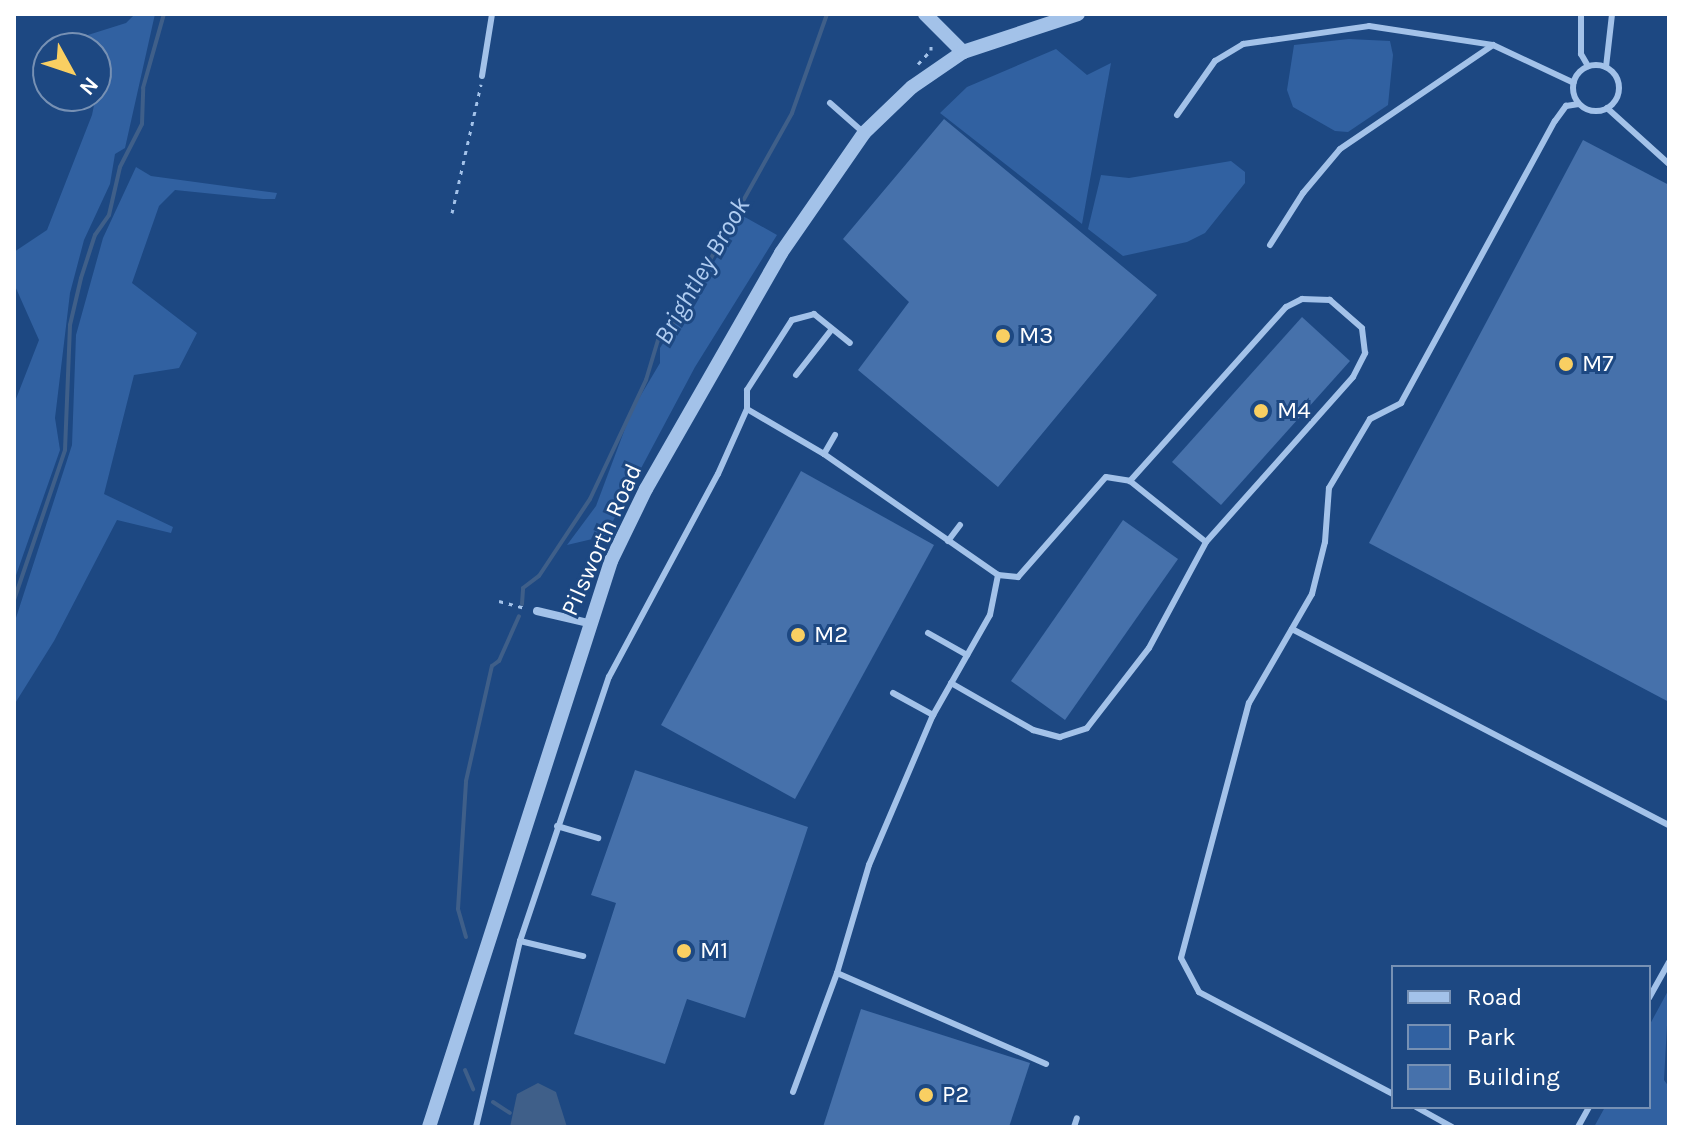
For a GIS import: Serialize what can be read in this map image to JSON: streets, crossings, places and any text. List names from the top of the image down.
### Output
{
  "streets": {
    "street": ["Pilsworth Road"]
  },
  "water": ["Brightley Brook"],
  "places": [
    "M3",
    "M7",
    "M4",
    "M2",
    "M1",
    "P2"
  ],
  "legend": ["Road", "Park", "Building"],
  "north": "bottom right"
}
